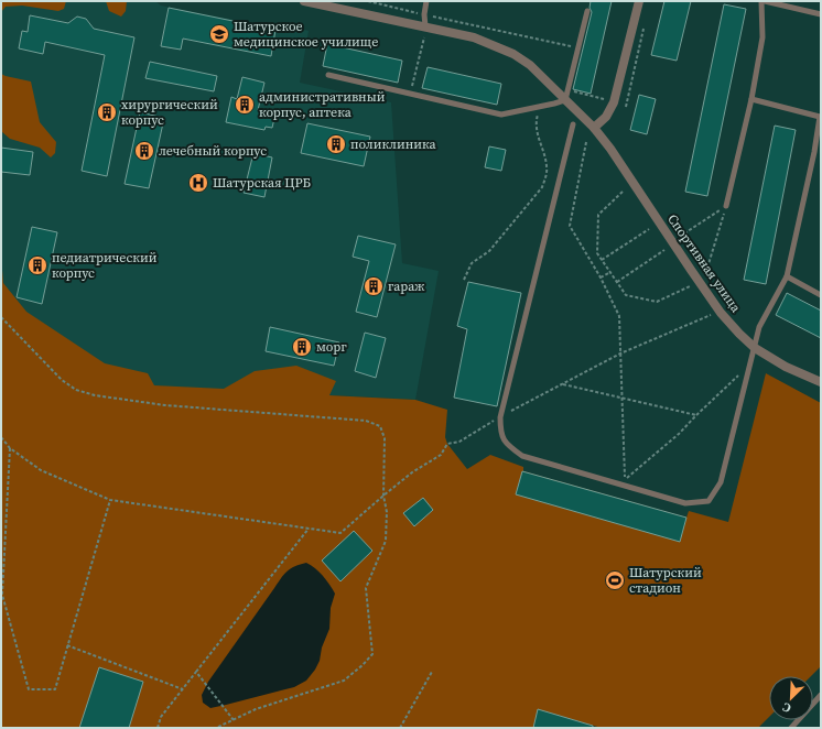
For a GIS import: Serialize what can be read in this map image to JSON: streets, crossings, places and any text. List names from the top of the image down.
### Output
{
  "streets": {
    "street": ["Спортивная улица"]
  },
  "places": {
    "school or university": ["Шатурское медицинское училище"],
    "building": [
      "административный корпус, аптека",
      "хирургический корпус",
      "поликлиника",
      "лечебный корпус",
      "педиатрический корпус",
      "гараж",
      "морг"
    ],
    "hospital": ["Шатурская ЦРБ"],
    "sports": ["Шатурский стадион"]
  },
  "north": "bottom left"
}
